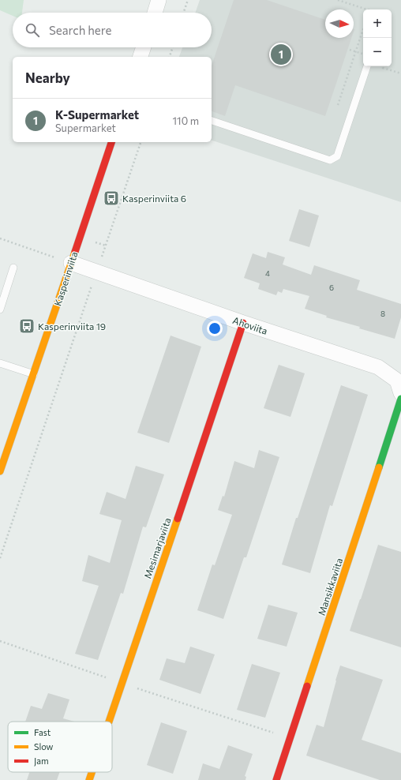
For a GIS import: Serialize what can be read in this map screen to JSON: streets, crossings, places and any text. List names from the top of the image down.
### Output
{
  "streets": {
    "street": [
      "Kasperinviita",
      "Ahoviita",
      "Mesimarjaviita",
      "Mansikkaviita"
    ]
  },
  "crossings": [
    ["Kasperinviita", "Ahoviita"],
    ["Ahoviita", "Mesimarjaviita"]
  ],
  "places": {
    "bus stop": ["Kasperinviita 6", "Kasperinviita 19"]
  },
  "house_numbers": ["4", "6", "8"],
  "legend": ["Fast", "Slow", "Jam"],
  "north": "right",
  "page": {
    "map_buttons": ["+", "−"],
    "search": "Search here",
    "pins": "1",
    "heading": "Nearby",
    "list": [
      {
        "mark": "1",
        "name": "K-Supermarket",
        "note": "Supermarket",
        "value": "110 m"
      }
    ]
  }
}
